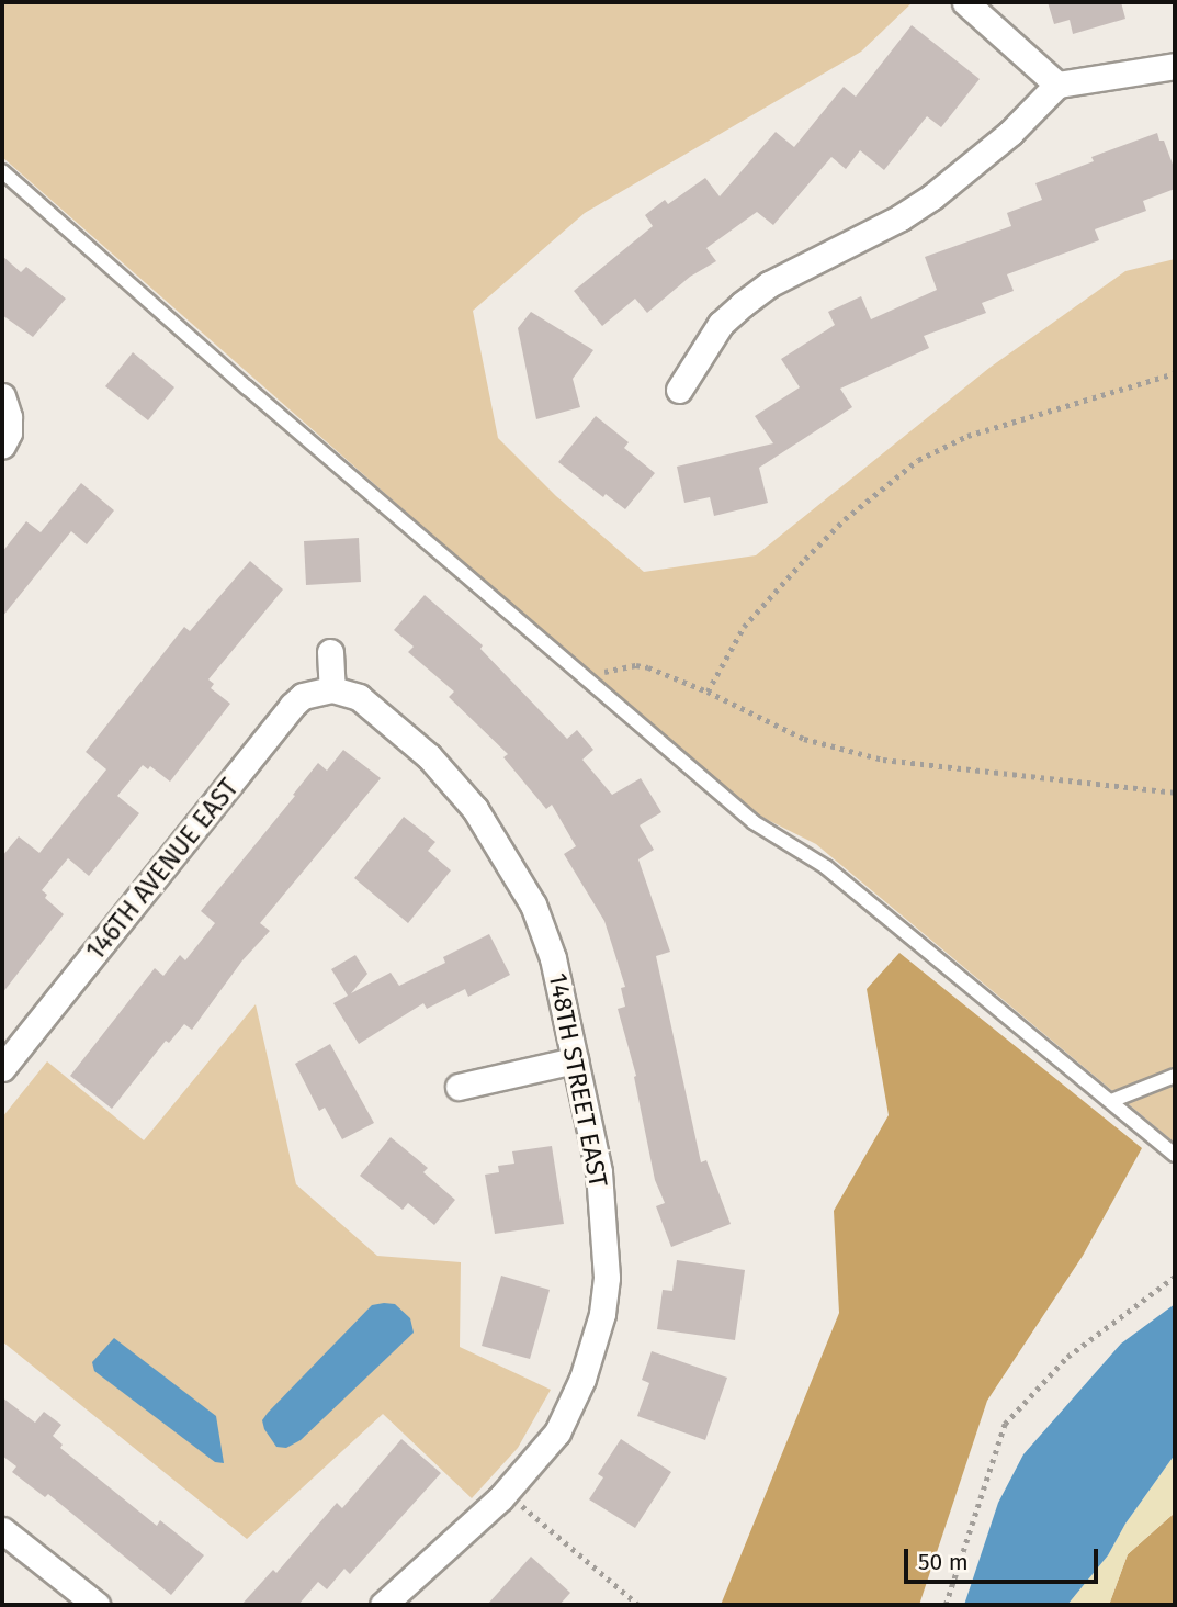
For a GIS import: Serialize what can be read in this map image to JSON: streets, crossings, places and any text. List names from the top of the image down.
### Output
{
  "streets": {
    "street": ["146TH AVENUE EAST", "148TH STREET EAST"]
  },
  "crossings": [
    ["146TH AVENUE EAST", "148TH STREET EAST"]
  ],
  "scale_bar": "50 m"
}
